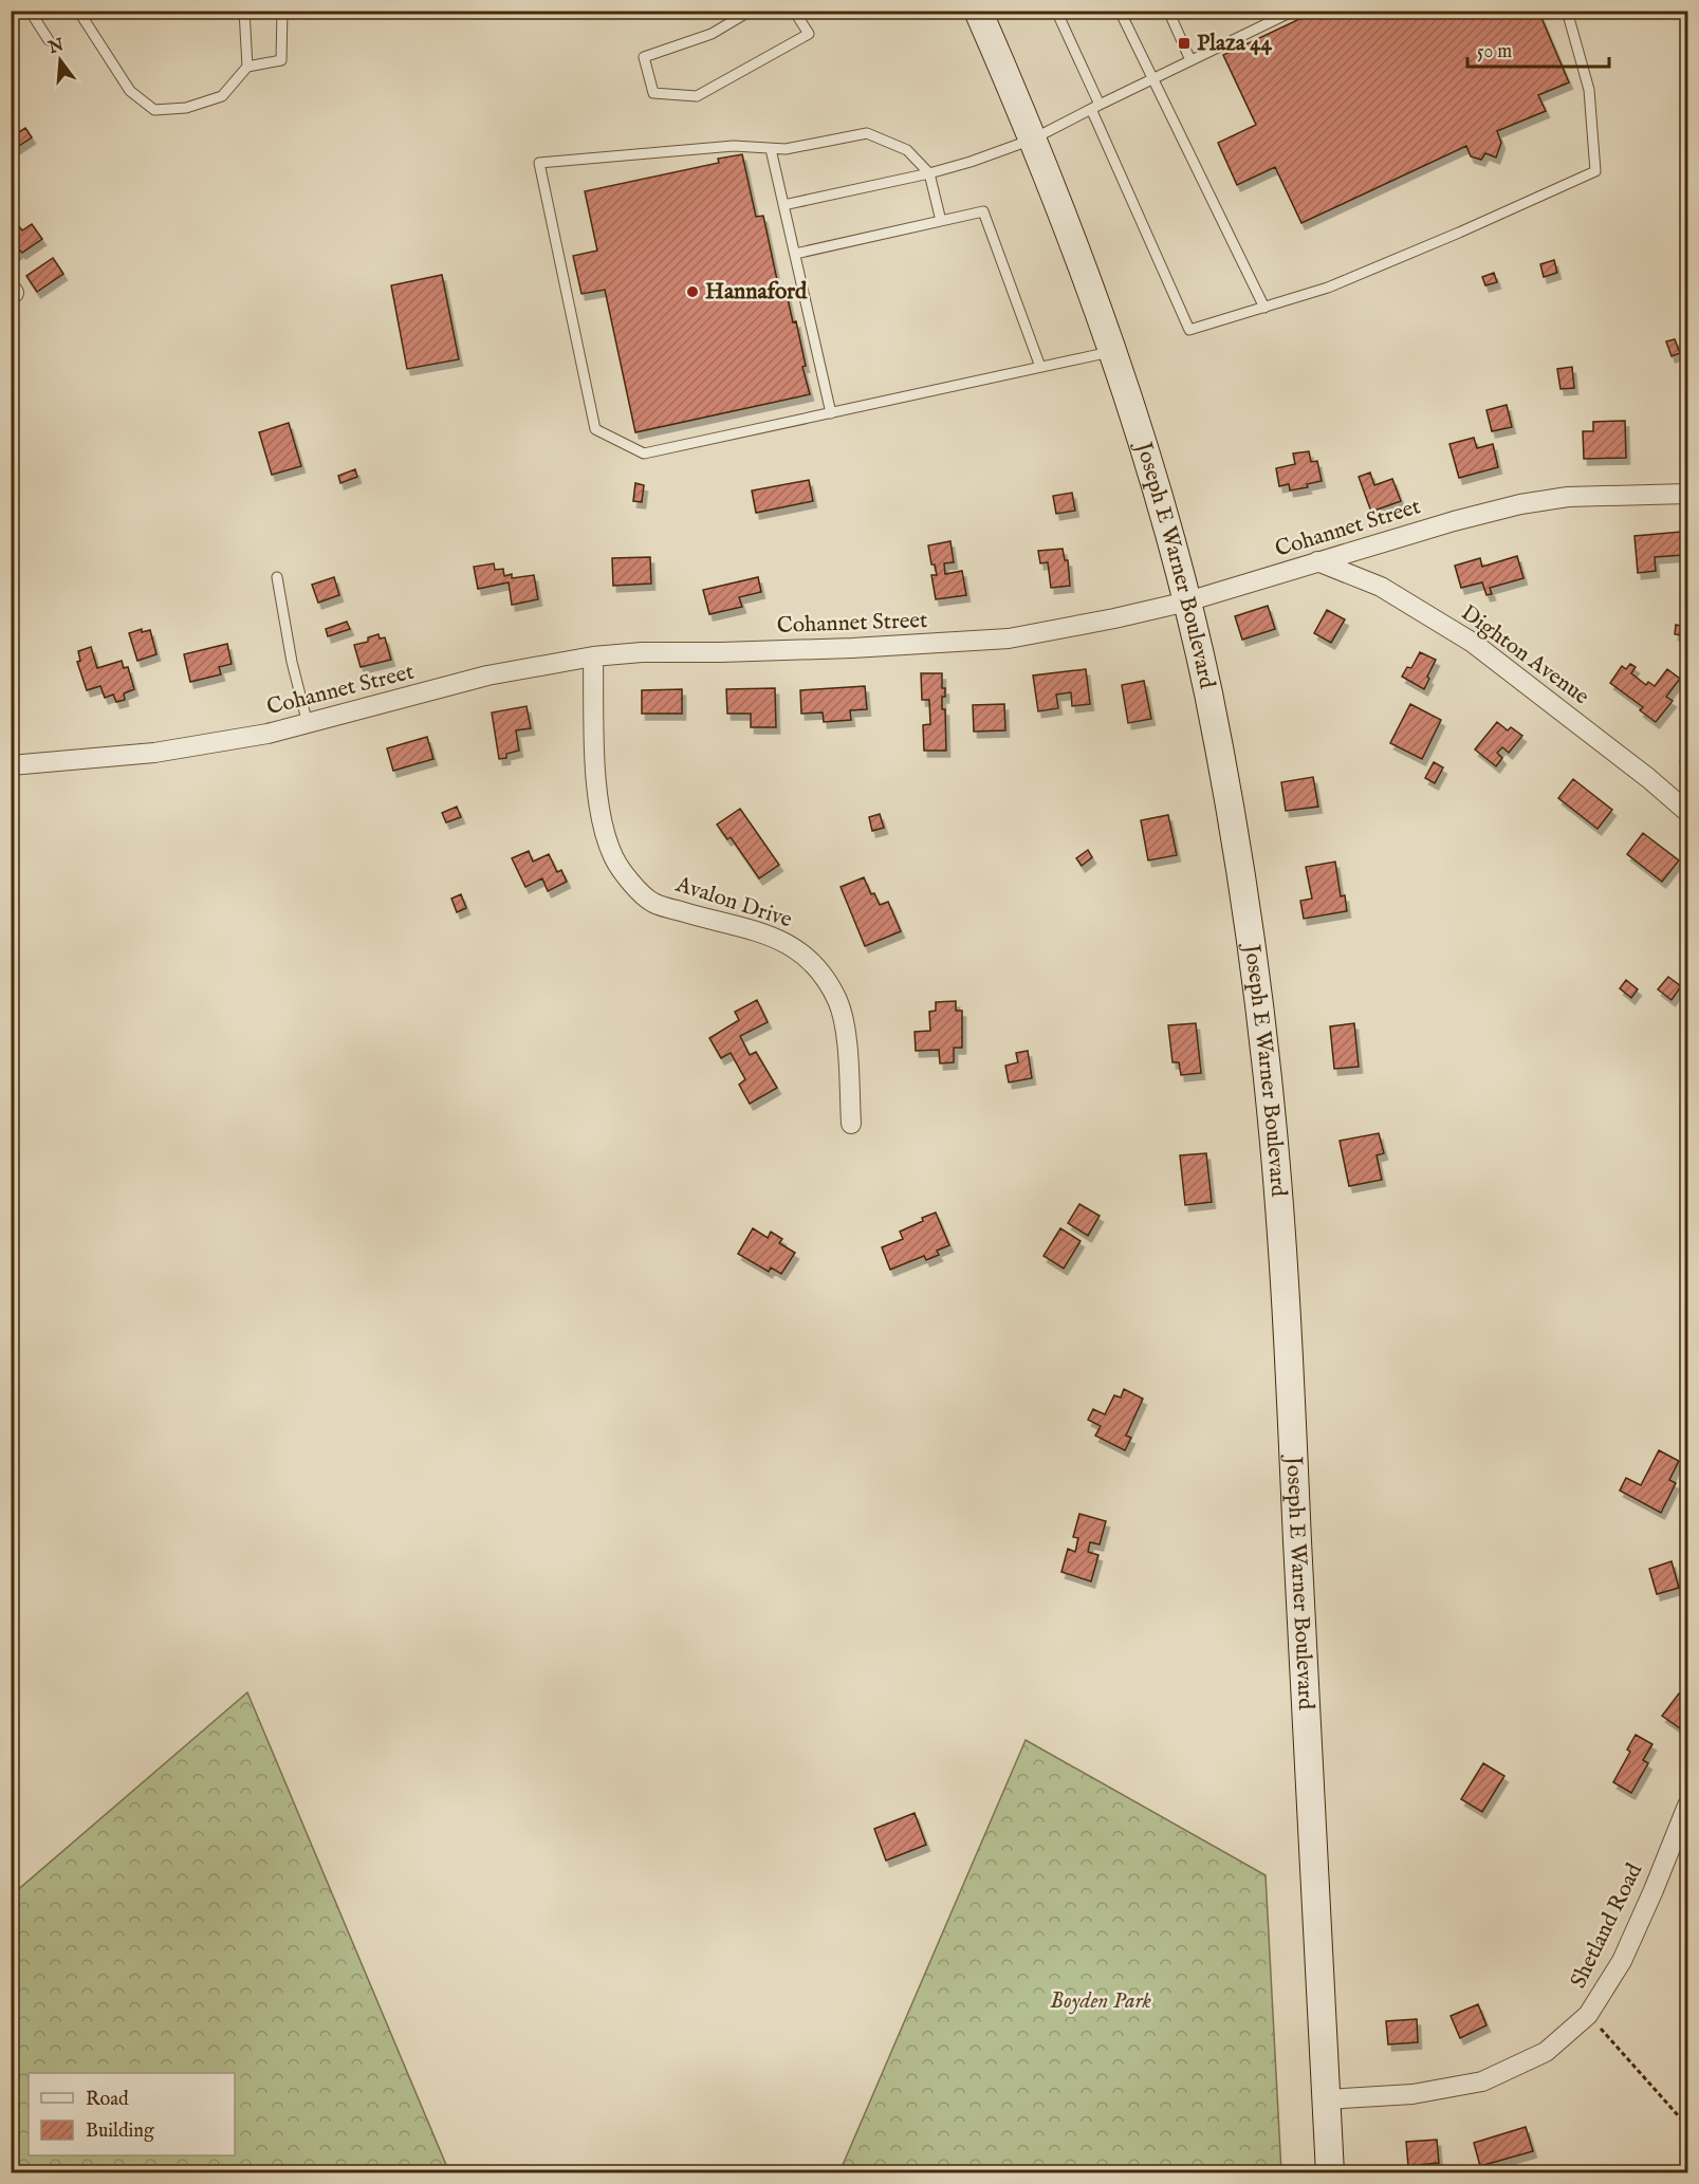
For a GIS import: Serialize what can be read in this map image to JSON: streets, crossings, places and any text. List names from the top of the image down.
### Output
{
  "streets": {
    "main road": ["Joseph E Warner Boulevard"],
    "street": [
      "Cohannet Street",
      "Dighton Avenue",
      "Avalon Drive",
      "Shetland Road"
    ]
  },
  "crossings": [
    ["Cohannet Street", "Joseph E Warner Boulevard"],
    ["Cohannet Street", "Dighton Avenue"],
    ["Cohannet Street", "Avalon Drive"],
    ["Joseph E Warner Boulevard", "Shetland Road"]
  ],
  "parks": ["Boyden Park"],
  "places": {
    "transit": ["Plaza 44"],
    "other": ["Hannaford"]
  },
  "legend": ["Road", "Building"],
  "scale_bar": "50 m",
  "north": "top"
}
